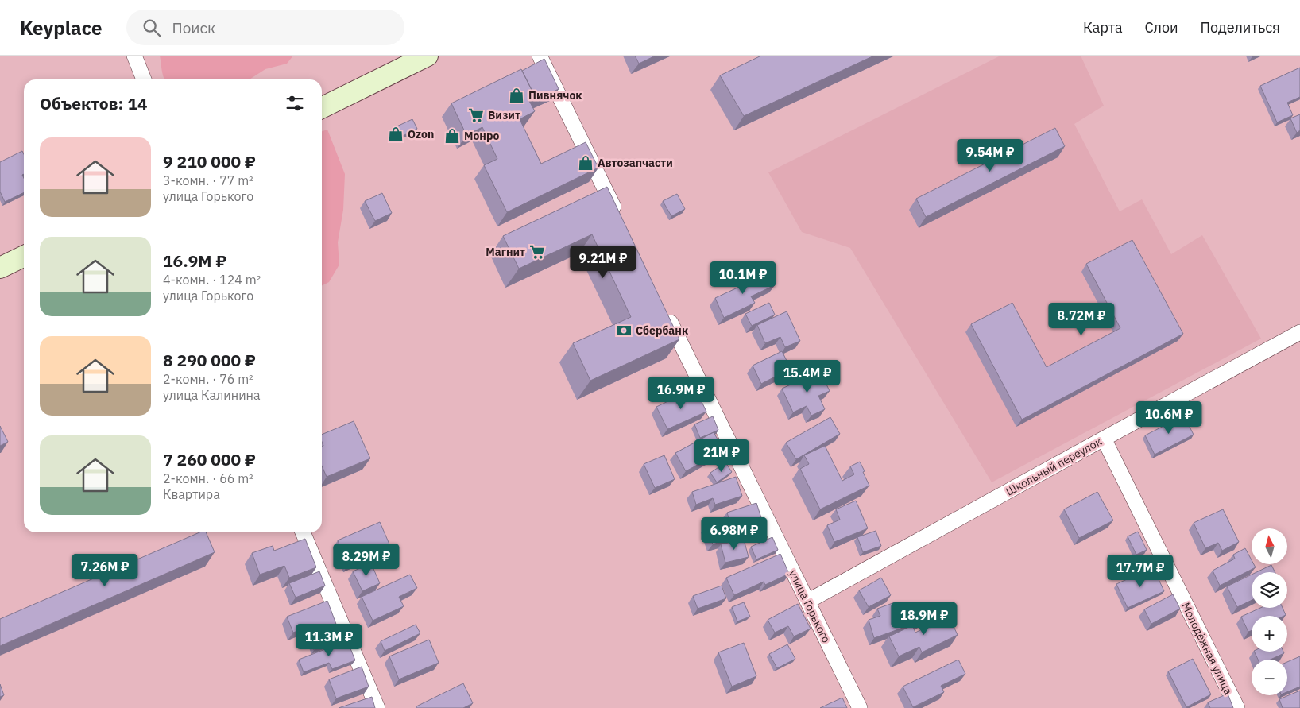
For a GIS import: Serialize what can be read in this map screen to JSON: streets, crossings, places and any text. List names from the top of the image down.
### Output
{
  "streets": {
    "street": ["Школьный переулок", "улица Горького", "Молодёжная улица"]
  },
  "crossings": [
    ["Школьный переулок", "улица Горького"],
    ["Школьный переулок", "Молодёжная улица"]
  ],
  "places": {
    "shop": [
      "Пивнячок",
      "Ozon",
      "Монро",
      "Автозапчасти"
    ],
    "supermarket": ["Визит", "Магнит"],
    "bank": ["Сбербанк"]
  },
  "north": "top",
  "page": {
    "header": "Keyplace",
    "search": "Поиск",
    "nav": ["Карта", "Слои", "Поделиться"],
    "heading": "Объектов: 14",
    "list": [
      {
        "name": "9 210 000 ₽",
        "note": "3-комн. · 77 m² · улица Горького"
      },
      {
        "name": "16.9M ₽",
        "note": "4-комн. · 124 m² · улица Горького"
      },
      {
        "name": "8 290 000 ₽",
        "note": "2-комн. · 76 m² · улица Калинина"
      },
      {
        "name": "7 260 000 ₽",
        "note": "2-комн. · 66 m² · Квартира"
      }
    ],
    "price": [
      "9.54M ₽",
      "9.21M ₽",
      "10.1M ₽",
      "8.72M ₽",
      "15.4M ₽",
      "16.9M ₽",
      "10.6M ₽",
      "21M ₽",
      "6.98M ₽",
      "8.29M ₽",
      "7.26M ₽",
      "17.7M ₽",
      "18.9M ₽",
      "11.3M ₽"
    ],
    "map_buttons": ["+", "−"]
  }
}
